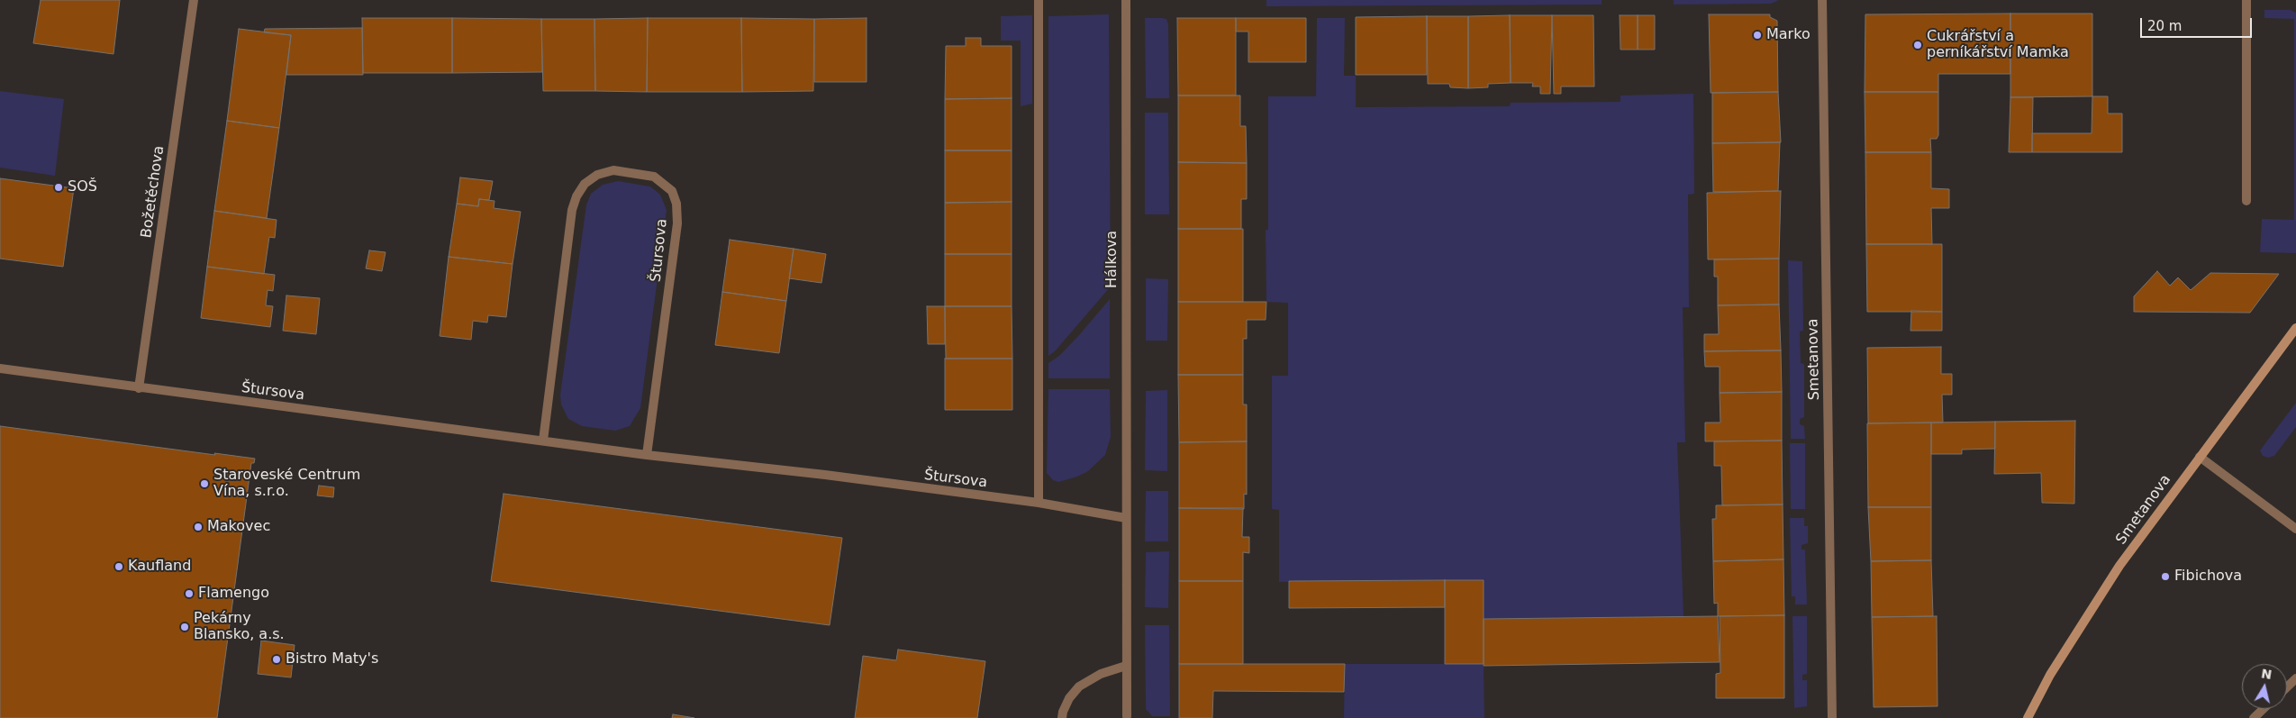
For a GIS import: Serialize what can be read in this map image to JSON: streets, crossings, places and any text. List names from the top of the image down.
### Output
{
  "streets": {
    "street": [
      "Božetěchova",
      "Štursova",
      "Hálkova",
      "Smetanova"
    ]
  },
  "crossings": [
    ["Božetěchova", "Štursova"],
    ["Štursova", "Hálkova"]
  ],
  "places": [
    "Marko",
    "Cukrářství a perníkářství Mamka",
    "SOŠ",
    "Staroveské Centrum Vína, s.r.o.",
    "Makovec",
    "Kaufland",
    "Fibichova",
    "Flamengo",
    "Pekárny Blansko, a.s.",
    "Bistro Maty's"
  ],
  "scale_bar": "20 m",
  "north": "top"
}
